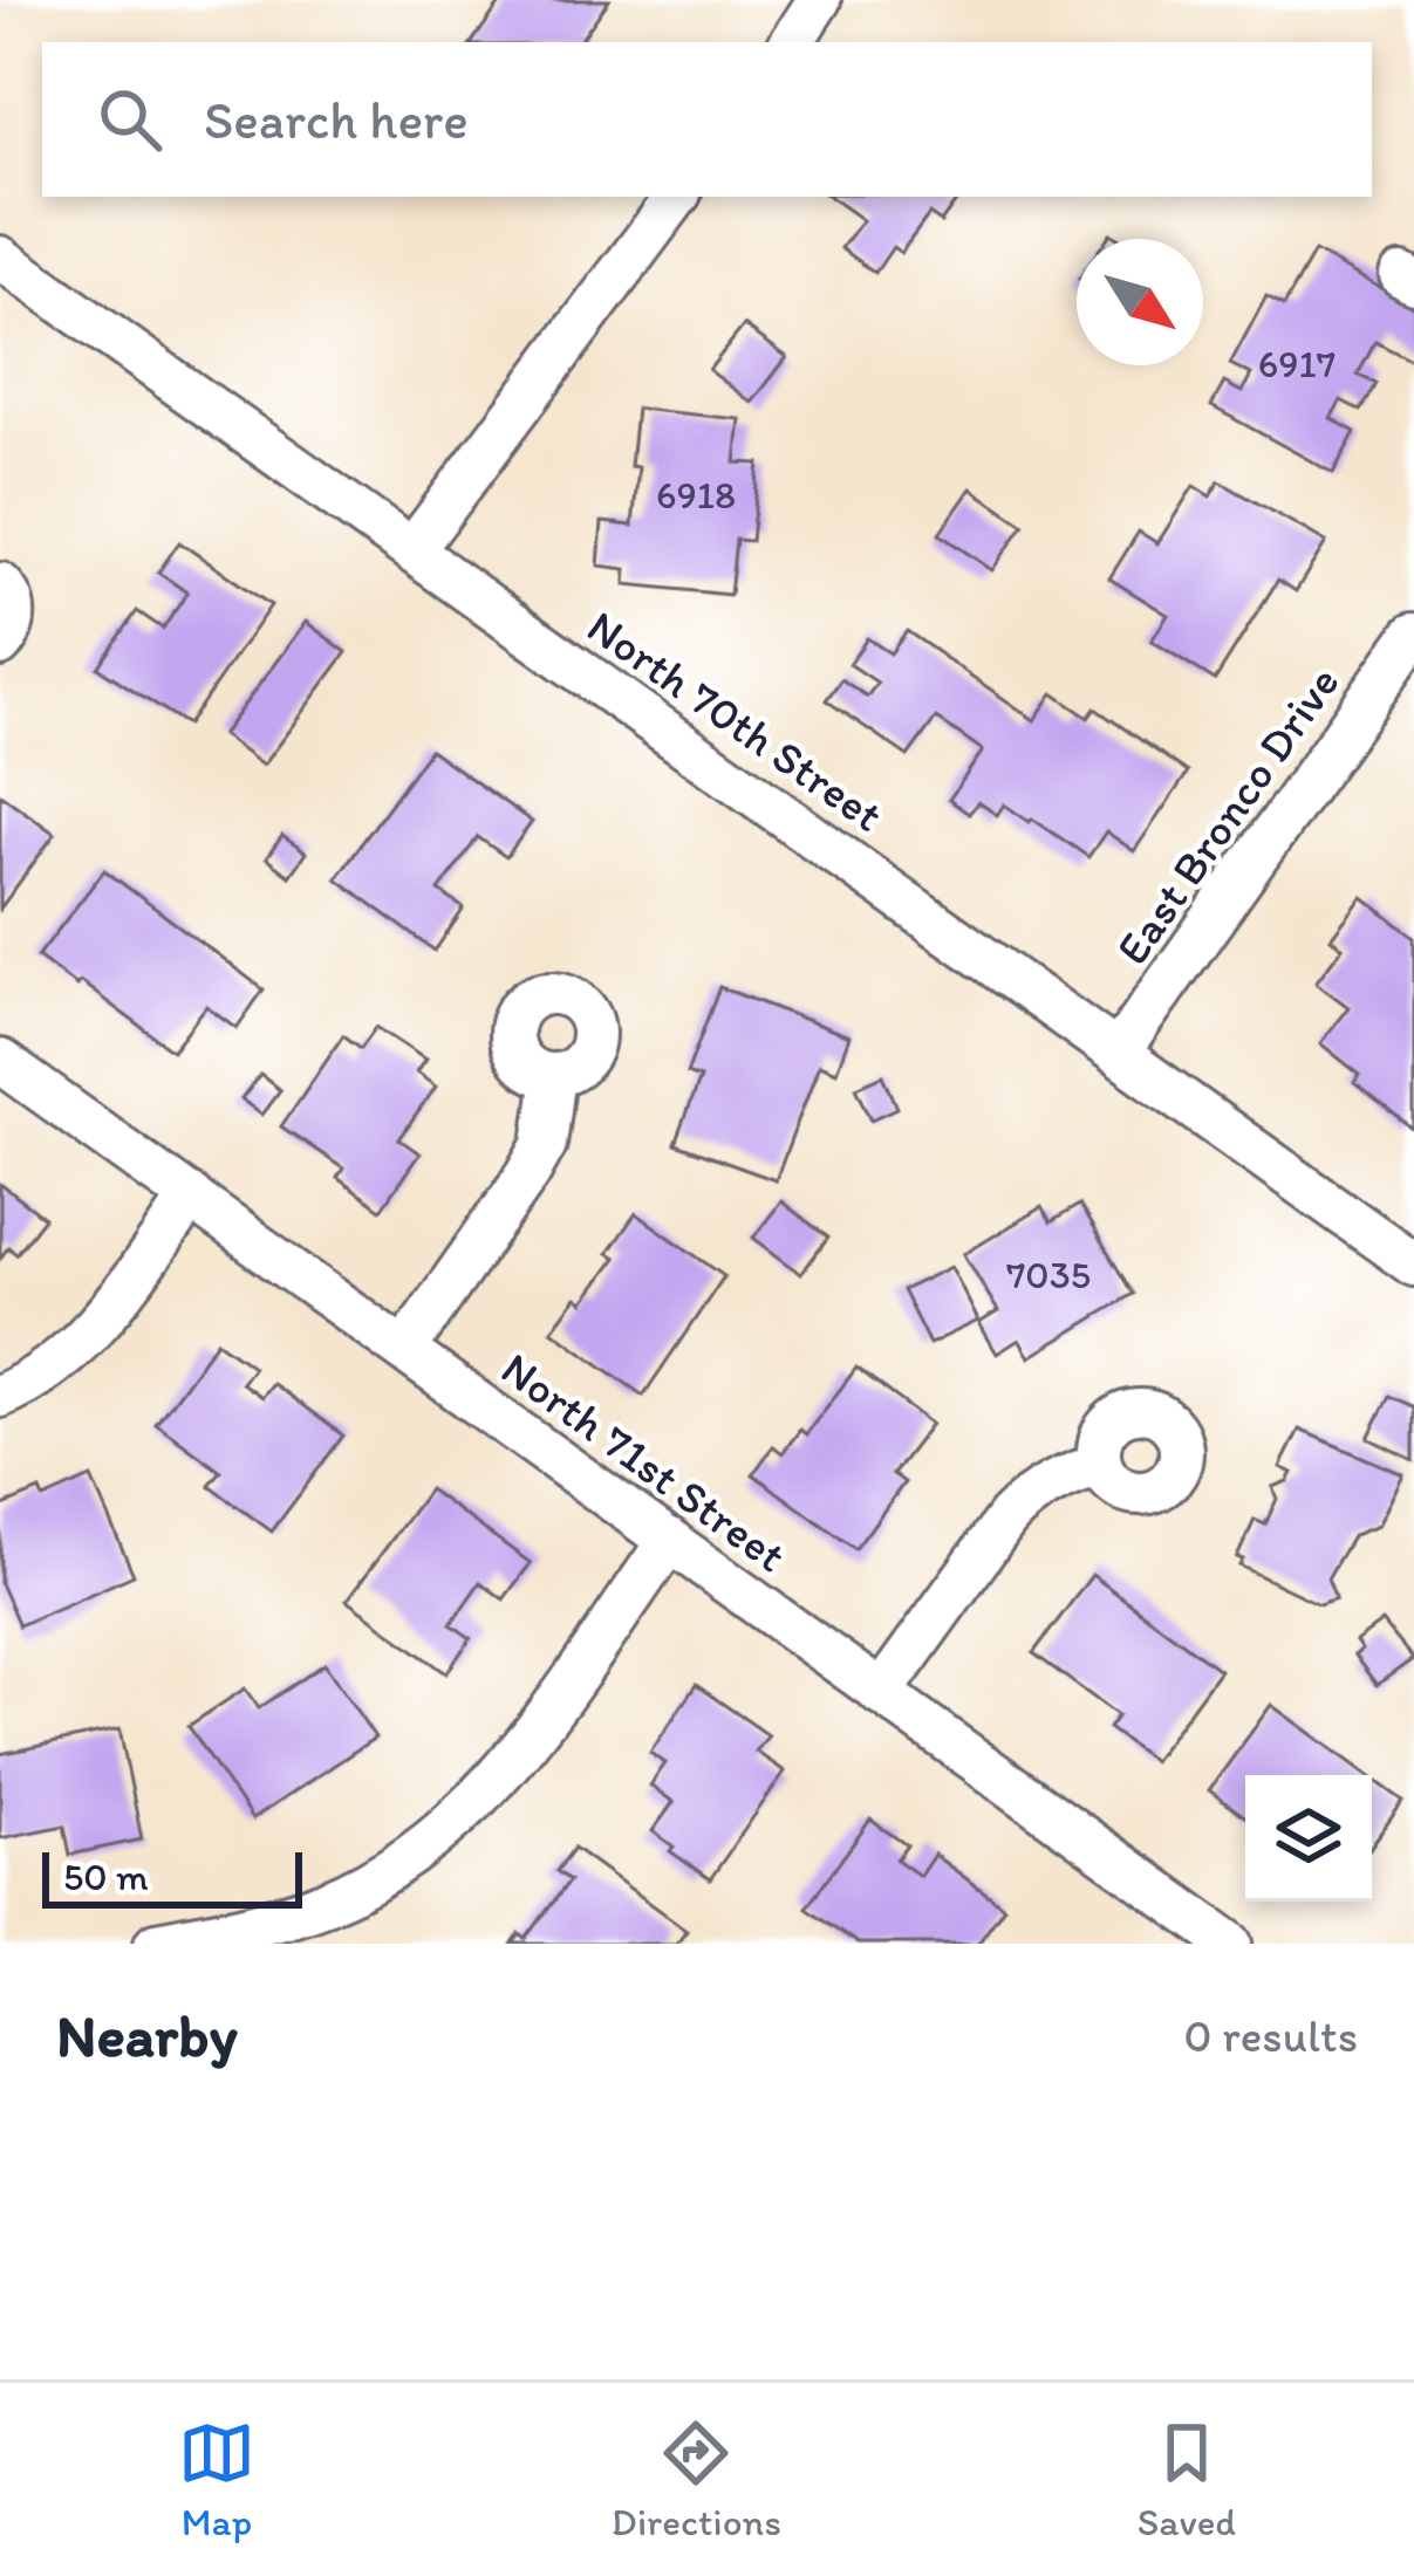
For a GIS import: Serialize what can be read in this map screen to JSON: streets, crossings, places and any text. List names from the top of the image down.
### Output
{
  "streets": {
    "street": ["North 70th Street", "East Bronco Drive", "North 71st Street"]
  },
  "crossings": [
    ["North 70th Street", "East Bronco Drive"]
  ],
  "house_numbers": ["6917", "6918", "7035"],
  "scale_bar": "50 m",
  "north": "bottom right",
  "page": {
    "search": "Search here",
    "scale": "50 m",
    "heading": ["Nearby", "0 results"],
    "nav": ["Map", "Directions", "Saved"]
  }
}
